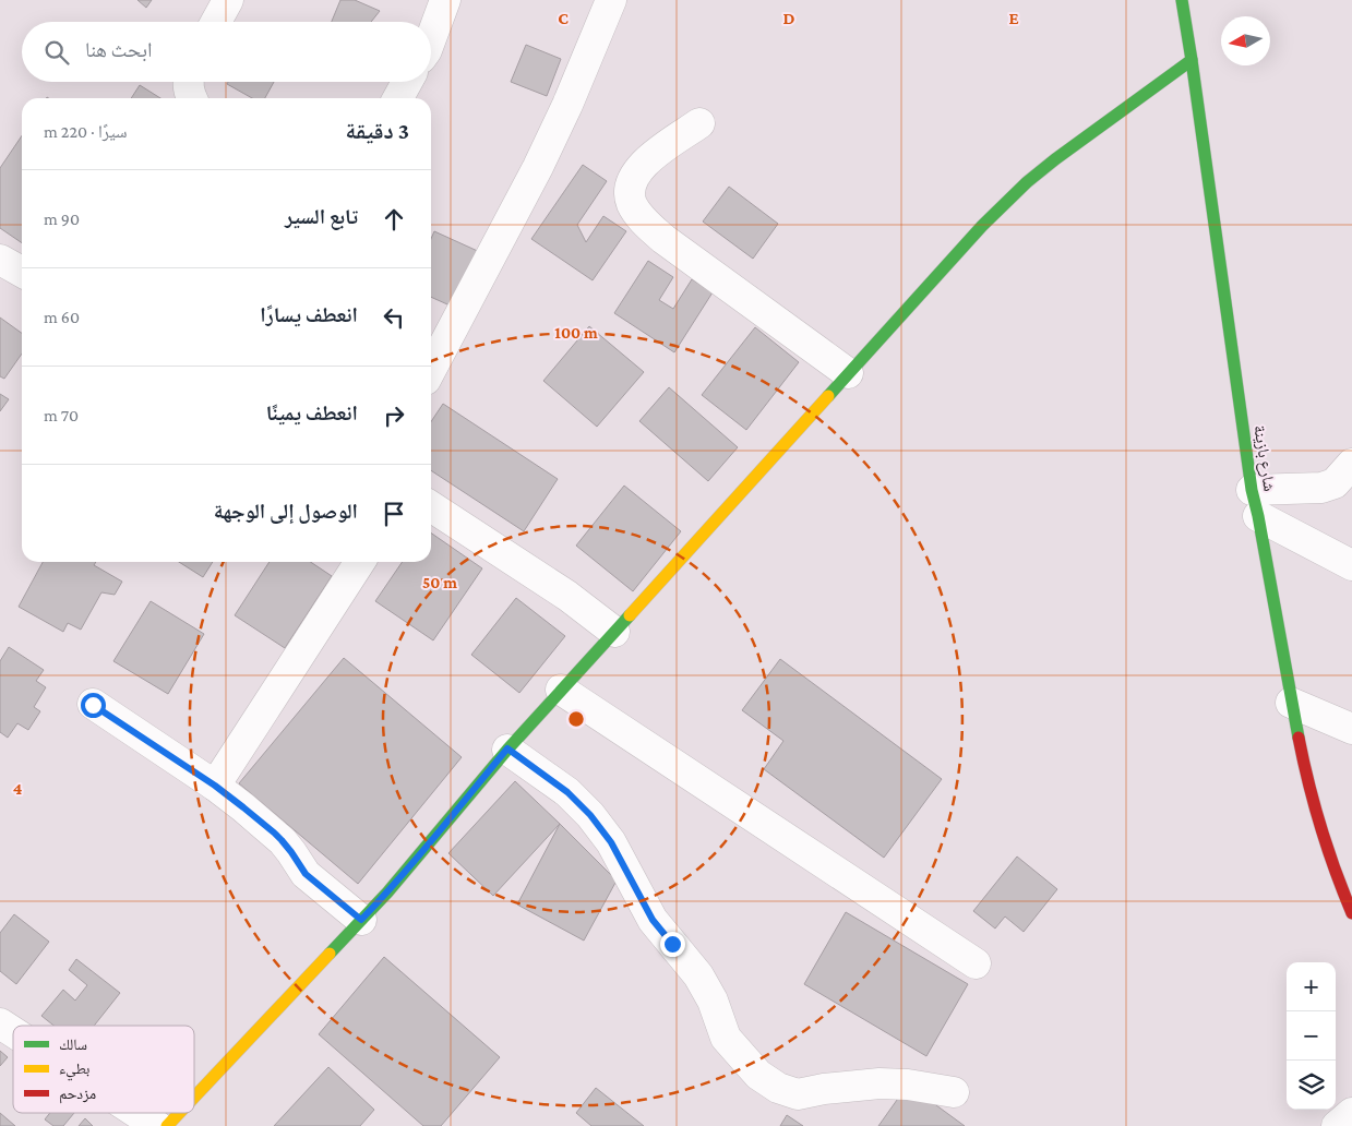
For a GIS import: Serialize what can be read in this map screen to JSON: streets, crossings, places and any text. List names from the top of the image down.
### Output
{
  "streets": {
    "street": ["شارع بازينة"]
  },
  "legend": ["سالك", "بطيء", "مزدحم"],
  "north": "left",
  "page": {
    "search": "ابحث هنا",
    "heading": ["3 دقيقة", "سيرًا · 220 m"],
    "list": [
      ["تابع السير", "90 m"],
      ["انعطف يسارًا", "60 m"],
      ["انعطف يمينًا", "70 m"],
      "الوصول إلى الوجهة"
    ],
    "map_buttons": ["+", "−"]
  },
  "grid": {
    "columns": ["C", "D", "E"],
    "rows": ["4"]
  },
  "rings": ["100 m", "50 m"]
}
